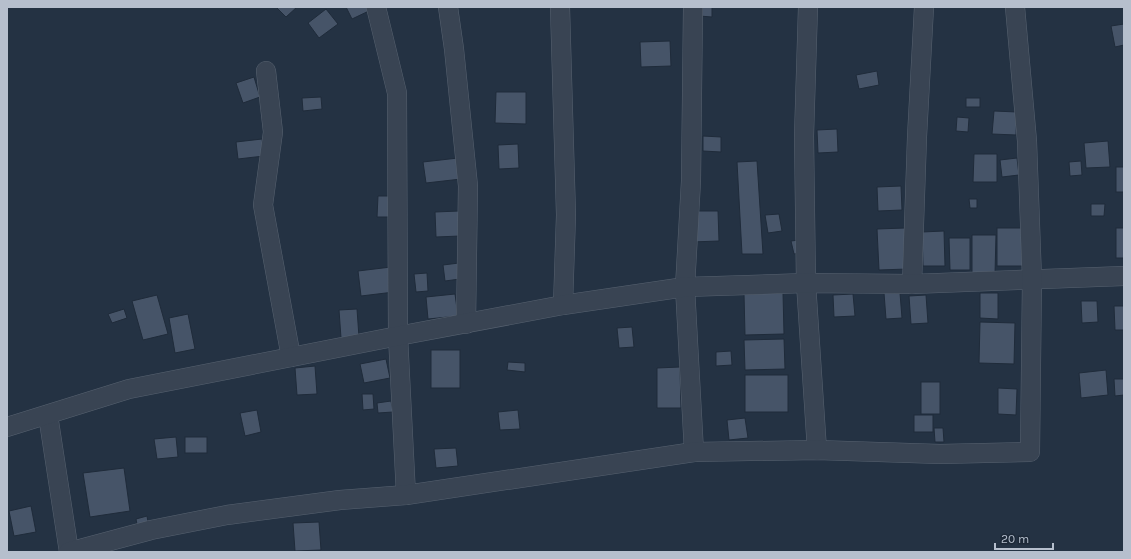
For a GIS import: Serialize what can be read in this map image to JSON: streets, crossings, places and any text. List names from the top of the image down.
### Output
{
  "scale_bar": "20 m"
}
